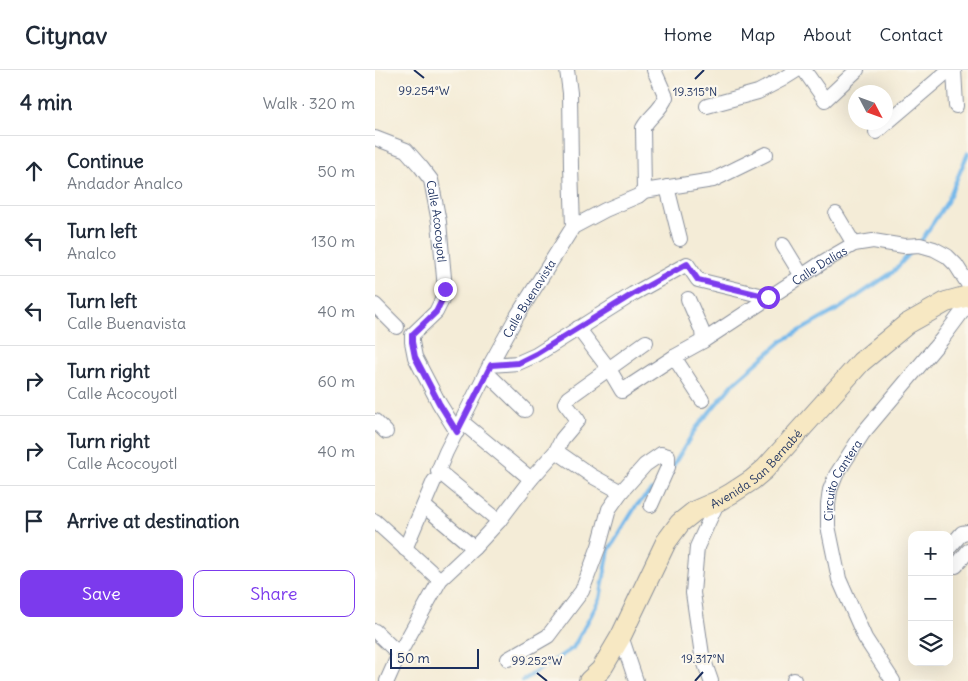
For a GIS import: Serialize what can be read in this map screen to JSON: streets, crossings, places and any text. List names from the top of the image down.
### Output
{
  "streets": {
    "main road": ["Avenida San Bernabé"],
    "street": [
      "Calle Acocoyotl",
      "Calle Dalias",
      "Calle Buenavista",
      "Circuito Cantera"
    ]
  },
  "crossings": [
    ["Calle Acocoyotl", "Calle Buenavista"]
  ],
  "scale_bar": "50 m",
  "north": "bottom right",
  "page": {
    "header": "Citynav",
    "nav": [
      "Home",
      "Map",
      "About",
      "Contact"
    ],
    "heading": ["4 min", "Walk · 320 m"],
    "list": [
      ["Continue", "Andador Analco", "50 m"],
      ["Turn left", "Analco", "130 m"],
      ["Turn left", "Calle Buenavista", "40 m"],
      ["Turn right", "Calle Acocoyotl", "60 m"],
      ["Turn right", "Calle Acocoyotl", "40 m"],
      "Arrive at destination"
    ],
    "map_buttons": ["+", "−"],
    "buttons": ["Save", "Share"],
    "scale": "50 m"
  },
  "coordinates": [
    "99.254°W",
    "19.315°N",
    "19.317°N",
    "99.252°W"
  ]
}
